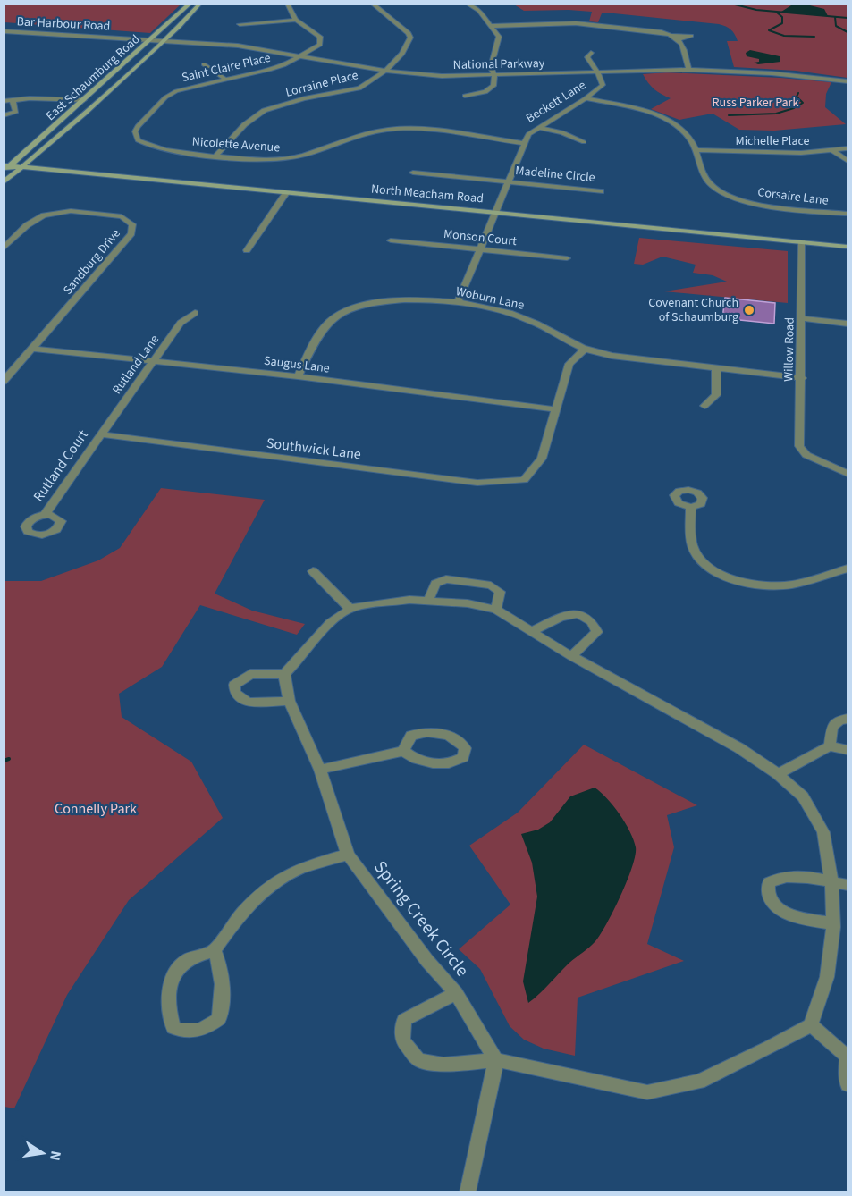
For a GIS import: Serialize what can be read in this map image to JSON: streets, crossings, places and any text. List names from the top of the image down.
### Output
{
  "streets": {
    "main road": ["East Schaumburg Road", "North Meacham Road"],
    "street": [
      "Bar Harbour Road",
      "National Parkway",
      "Saint Claire Place",
      "Lorraine Place",
      "Beckett Lane",
      "Michelle Place",
      "Nicolette Avenue",
      "Madeline Circle",
      "Corsaire Lane",
      "Monson Court",
      "Sandburg Drive",
      "Woburn Lane",
      "Willow Road",
      "Rutland Lane",
      "Saugus Lane",
      "Southwick Lane",
      "Rutland Court",
      "Spring Creek Circle"
    ]
  },
  "crossings": [
    ["Bar Harbour Road", "National Parkway"],
    ["Bar Harbour Road", "East Schaumburg Road"],
    ["National Parkway", "Saint Claire Place"],
    ["National Parkway", "East Schaumburg Road"],
    ["National Parkway", "Lorraine Place"],
    ["National Parkway", "Beckett Lane"],
    ["Saint Claire Place", "Nicolette Avenue"],
    ["East Schaumburg Road", "North Meacham Road"],
    ["Lorraine Place", "Nicolette Avenue"],
    ["Beckett Lane", "Nicolette Avenue"],
    ["Beckett Lane", "Madeline Circle"],
    ["Beckett Lane", "North Meacham Road"],
    ["Beckett Lane", "Corsaire Lane"],
    ["Beckett Lane", "Monson Court"],
    ["Beckett Lane", "Woburn Lane"],
    ["Michelle Place", "Corsaire Lane"],
    ["North Meacham Road", "Willow Road"],
    ["Sandburg Drive", "Saugus Lane"],
    ["Woburn Lane", "Willow Road"],
    ["Woburn Lane", "Saugus Lane"],
    ["Rutland Lane", "Saugus Lane"],
    ["Rutland Lane", "Southwick Lane"],
    ["Rutland Lane", "Rutland Court"],
    ["Saugus Lane", "Southwick Lane"],
    ["Southwick Lane", "Rutland Court"]
  ],
  "parks": ["Russ Parker Park", "Connelly Park"],
  "places": ["Covenant Church of Schaumburg"],
  "north": "right"
}
